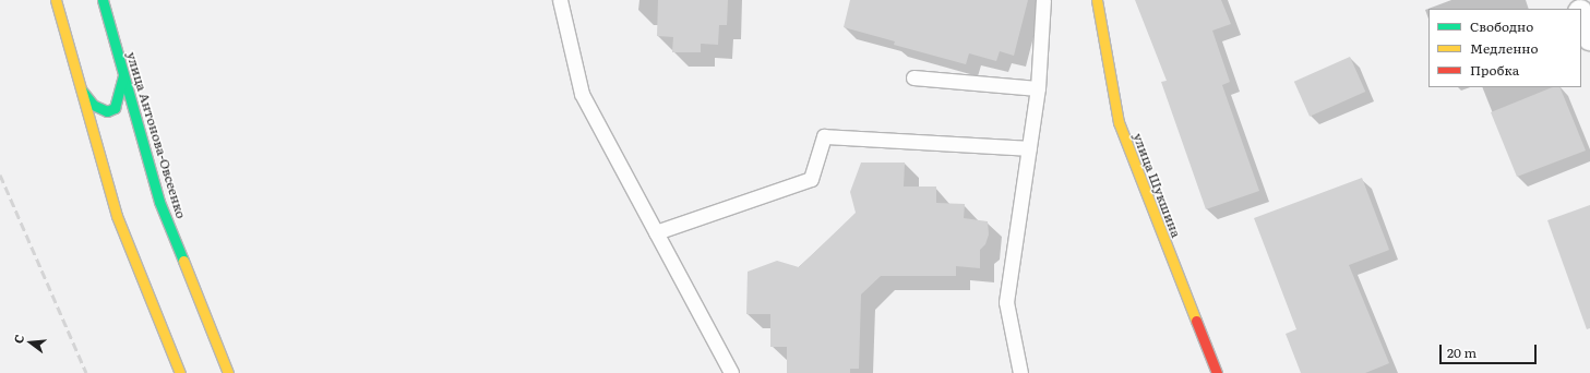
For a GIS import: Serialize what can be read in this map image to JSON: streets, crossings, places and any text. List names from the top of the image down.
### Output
{
  "streets": {
    "main road": ["улица Антонова-Овсеенко", "улица Шукшина"]
  },
  "legend": ["Свободно", "Медленно", "Пробка"],
  "scale_bar": "20 m",
  "north": "left"
}
